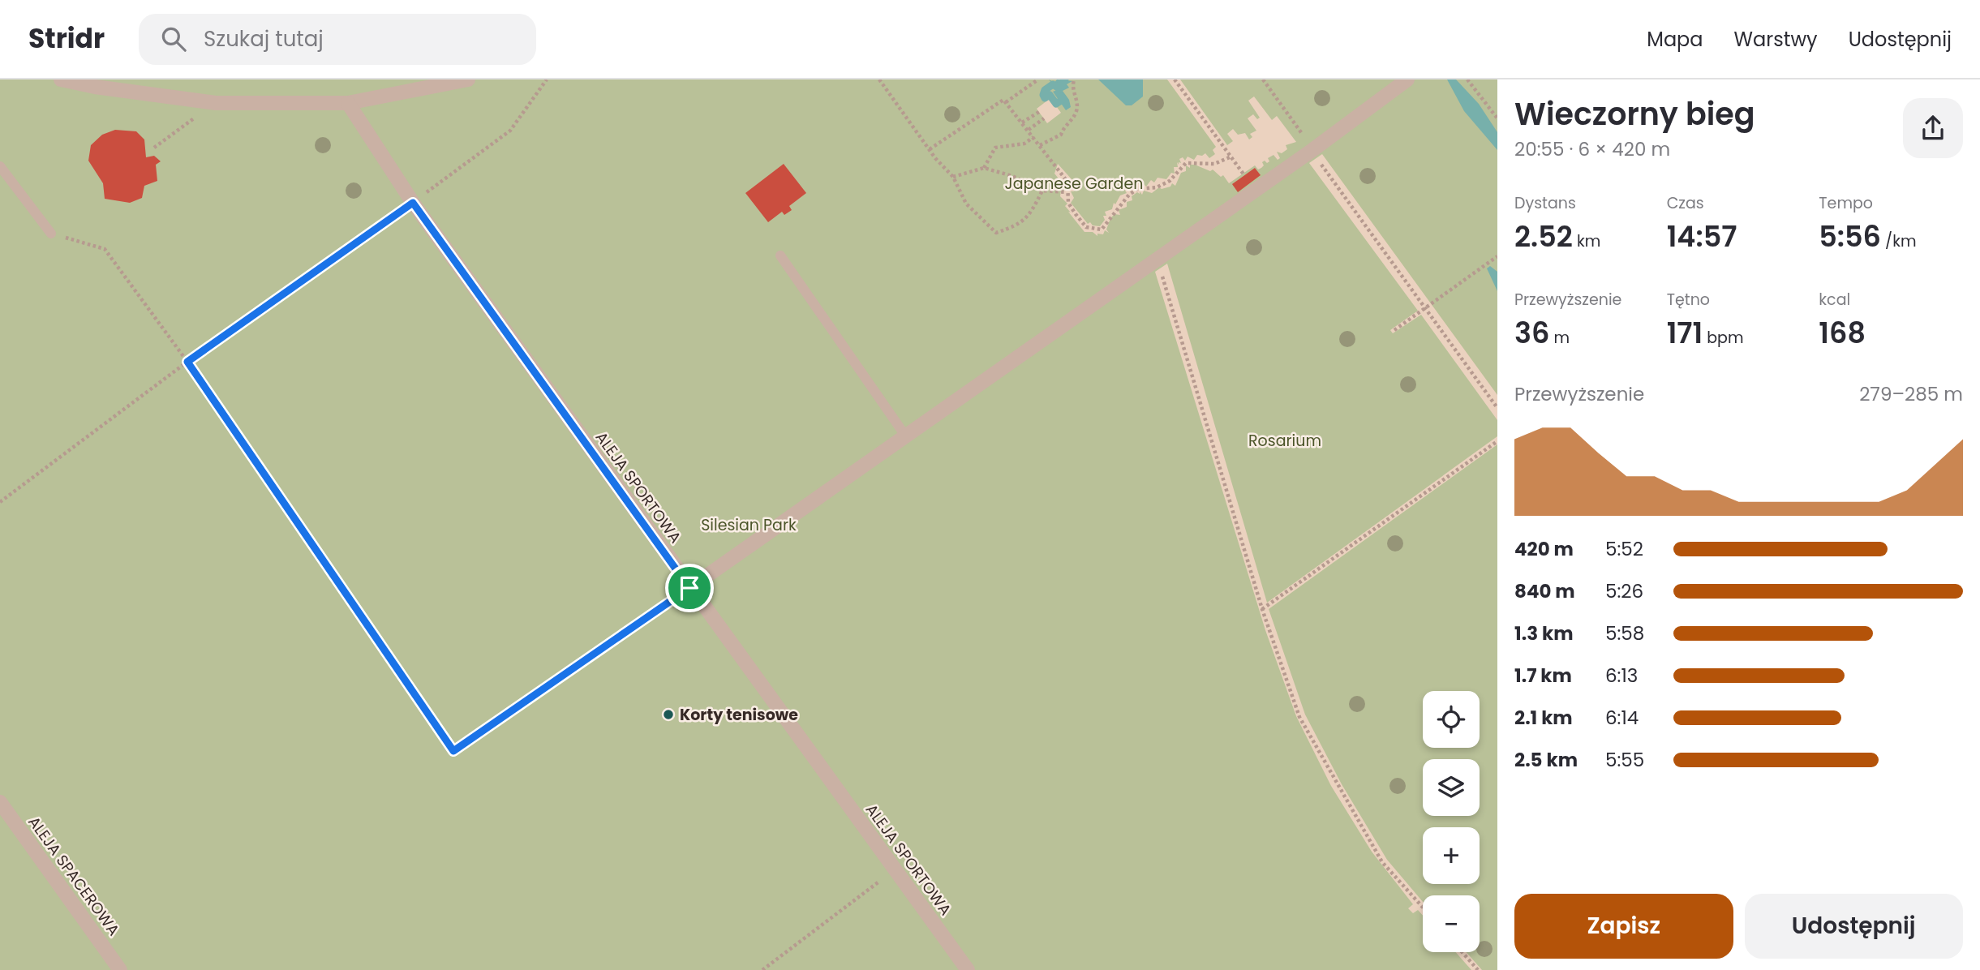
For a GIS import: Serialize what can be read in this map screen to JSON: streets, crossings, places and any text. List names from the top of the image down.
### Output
{
  "streets": {
    "street": ["ALEJA SPORTOWA", "ALEJA SPACEROWA"]
  },
  "parks": ["Japanese Garden", "Rosarium", "Silesian Park"],
  "places": ["Korty tenisowe"],
  "page": {
    "header": "Stridr",
    "search": "Szukaj tutaj",
    "nav": ["Mapa", "Warstwy", "Udostępnij"],
    "heading": ["Wieczorny bieg", "20:55 · 6 × 420 m"],
    "stats": [
      ["Dystans", "2.52 km"],
      ["Czas", "14:57"],
      ["Tempo", "5:56 /km"],
      ["Przewyższenie", "36 m"],
      ["Tętno", "171 bpm"],
      ["kcal", "168"]
    ],
    "chart": ["Przewyższenie", "279–285 m"],
    "list": [
      {
        "name": "420 m",
        "note": "5:52"
      },
      {
        "name": "840 m",
        "note": "5:26"
      },
      {
        "name": "1.3 km",
        "note": "5:58"
      },
      {
        "name": "1.7 km",
        "note": "6:13"
      },
      {
        "name": "2.1 km",
        "note": "6:14"
      },
      {
        "name": "2.5 km",
        "note": "5:55"
      }
    ],
    "map_buttons": ["+", "−"],
    "buttons": ["Zapisz", "Udostępnij"]
  }
}
